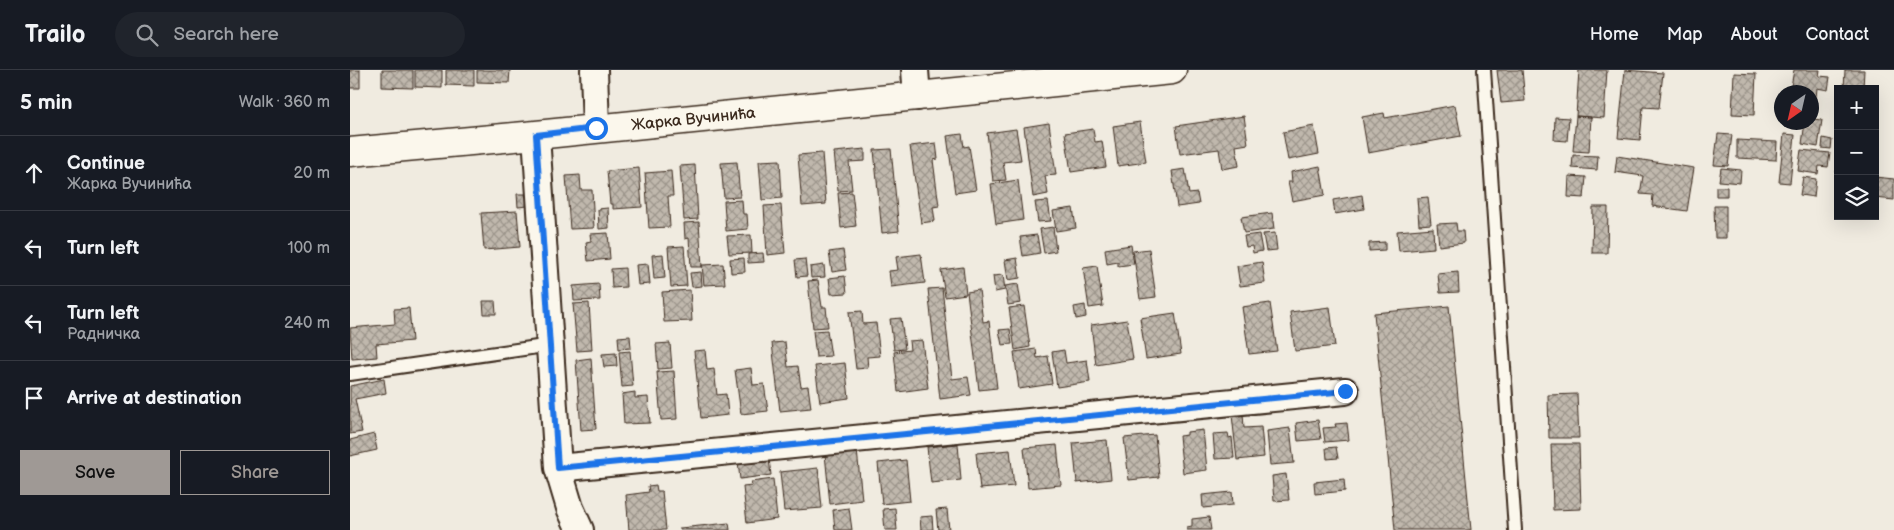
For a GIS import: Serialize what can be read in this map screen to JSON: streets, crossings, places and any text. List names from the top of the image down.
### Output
{
  "streets": {
    "street": ["Жарка Вучинића"]
  },
  "north": "bottom left",
  "page": {
    "header": "Trailo",
    "search": "Search here",
    "nav": [
      "Home",
      "Map",
      "About",
      "Contact"
    ],
    "heading": ["5 min", "Walk · 360 m"],
    "map_buttons": ["+", "−"],
    "list": [
      ["Continue", "Жарка Вучинића", "20 m"],
      ["Turn left", "100 m"],
      ["Turn left", "Радничка", "240 m"],
      "Arrive at destination"
    ],
    "buttons": ["Save", "Share"]
  }
}
